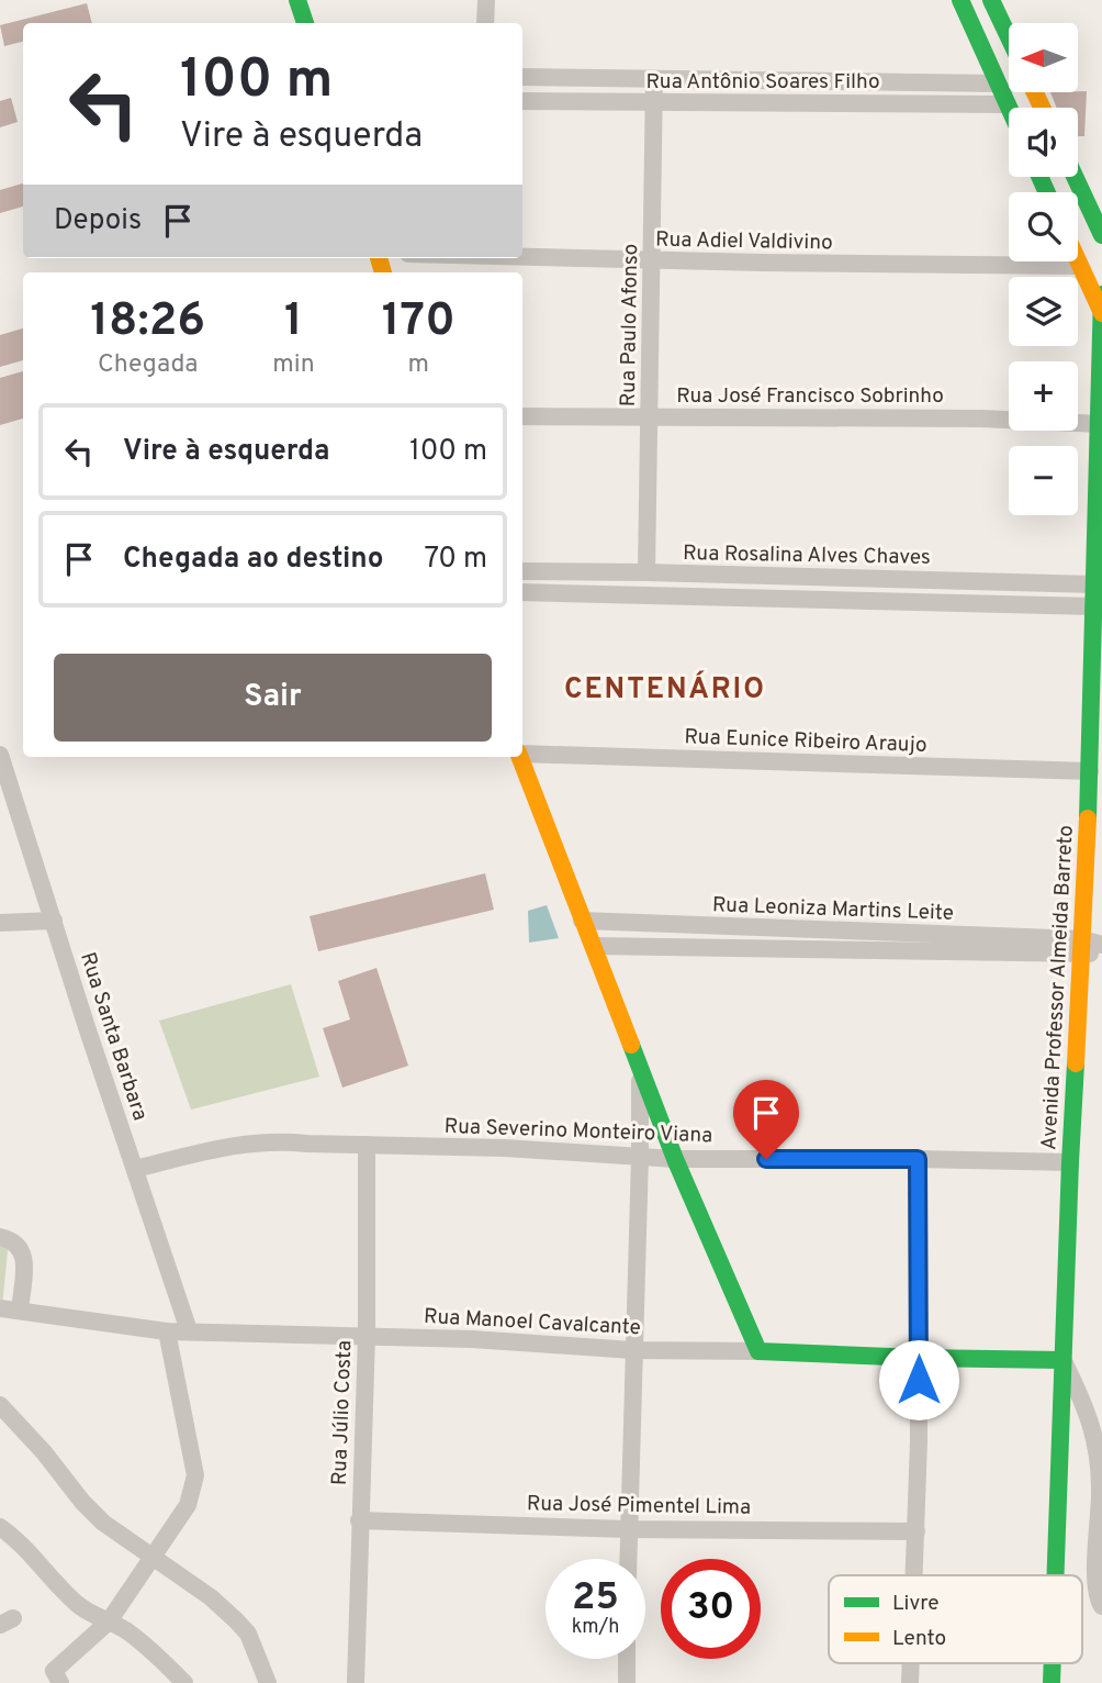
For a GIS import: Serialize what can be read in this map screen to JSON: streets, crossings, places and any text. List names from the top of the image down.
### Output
{
  "streets": {
    "main road": ["Avenida Professor Almeida Barreto", "Rua Manoel Cavalcante"],
    "street": [
      "Rua Antônio Soares Filho",
      "Rua Adiel Valdivino",
      "Rua Paulo Afonso",
      "Rua José Francisco Sobrinho",
      "Rua Rosalina Alves Chaves",
      "Rua Eunice Ribeiro Araujo",
      "Rua Leoniza Martins Leite",
      "Rua Santa Barbara",
      "Rua Severino Monteiro Viana",
      "Rua Júlio Costa",
      "Rua José Pimentel Lima"
    ]
  },
  "crossings": [
    ["Rua Antônio Soares Filho", "Rua Paulo Afonso"],
    ["Rua Adiel Valdivino", "Rua Paulo Afonso"],
    ["Rua Paulo Afonso", "Rua José Francisco Sobrinho"],
    ["Rua Paulo Afonso", "Rua Rosalina Alves Chaves"],
    ["Rua José Francisco Sobrinho", "Avenida Professor Almeida Barreto"],
    ["Rua Rosalina Alves Chaves", "Avenida Professor Almeida Barreto"],
    ["Rua Eunice Ribeiro Araujo", "Avenida Professor Almeida Barreto"],
    ["Rua Leoniza Martins Leite", "Avenida Professor Almeida Barreto"],
    ["Avenida Professor Almeida Barreto", "Rua Severino Monteiro Viana"],
    ["Avenida Professor Almeida Barreto", "Rua Manoel Cavalcante"],
    ["Rua Santa Barbara", "Rua Severino Monteiro Viana"],
    ["Rua Santa Barbara", "Rua Manoel Cavalcante"],
    ["Rua Severino Monteiro Viana", "Rua Júlio Costa"],
    ["Rua Manoel Cavalcante", "Rua Júlio Costa"],
    ["Rua Júlio Costa", "Rua José Pimentel Lima"]
  ],
  "districts": ["CENTENÁRIO"],
  "legend": ["Livre", "Lento"],
  "north": "left",
  "page": {
    "map_buttons": ["+", "−"],
    "turn": ["100 m", "Vire à esquerda"],
    "then": "Depois",
    "eta": [
      "18:26",
      "Chegada",
      "1",
      "min",
      "170",
      "m"
    ],
    "list": [
      {
        "name": "Vire à esquerda",
        "value": "100 m"
      },
      {
        "name": "Chegada ao destino",
        "value": "70 m"
      }
    ],
    "buttons": "Sair",
    "speed": "25 km/h",
    "limit": "30"
  }
}
